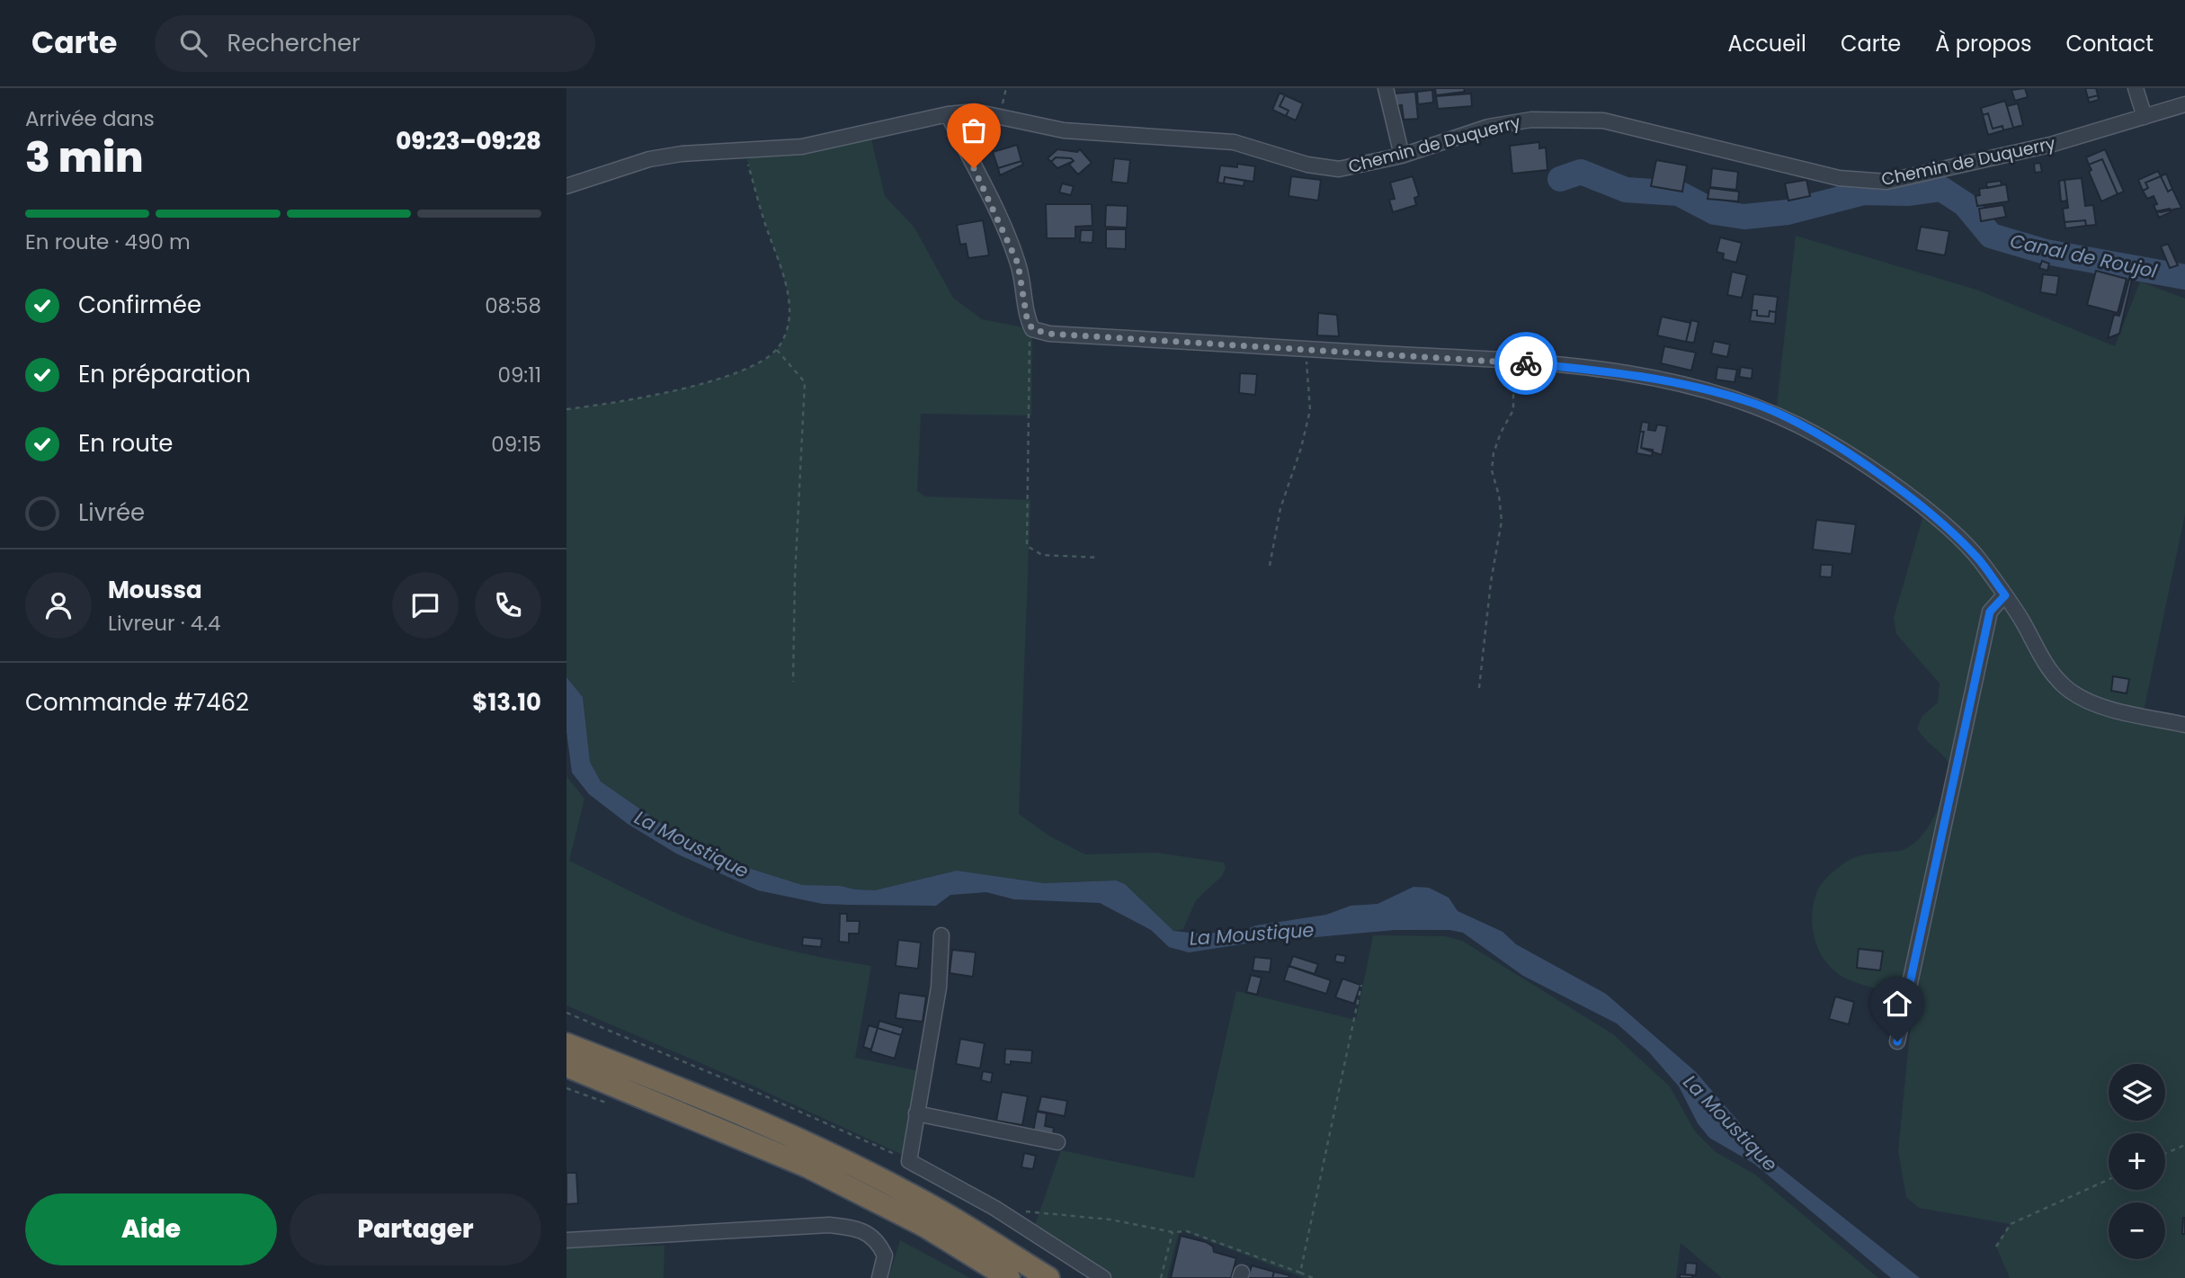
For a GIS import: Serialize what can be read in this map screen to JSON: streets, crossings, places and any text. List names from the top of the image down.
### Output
{
  "streets": {
    "street": ["Chemin de Duquerry"]
  },
  "water": ["Canal de Roujol", "La Moustique"],
  "page": {
    "header": "Carte",
    "search": "Rechercher",
    "nav": [
      "Accueil",
      "Carte",
      "À propos",
      "Contact"
    ],
    "heading": ["3 min", "Arrivée dans", "09:23–09:28"],
    "panel": [
      "Moussa",
      "Livreur · 4.4",
      "Commande #7462",
      "$13.10"
    ],
    "bar": "En route · 490 m",
    "list": [
      ["Confirmée", "08:58"],
      ["En préparation", "09:11"],
      ["En route", "09:15"],
      "Livrée"
    ],
    "map_buttons": ["+", "−"],
    "buttons": ["Aide", "Partager"]
  }
}
